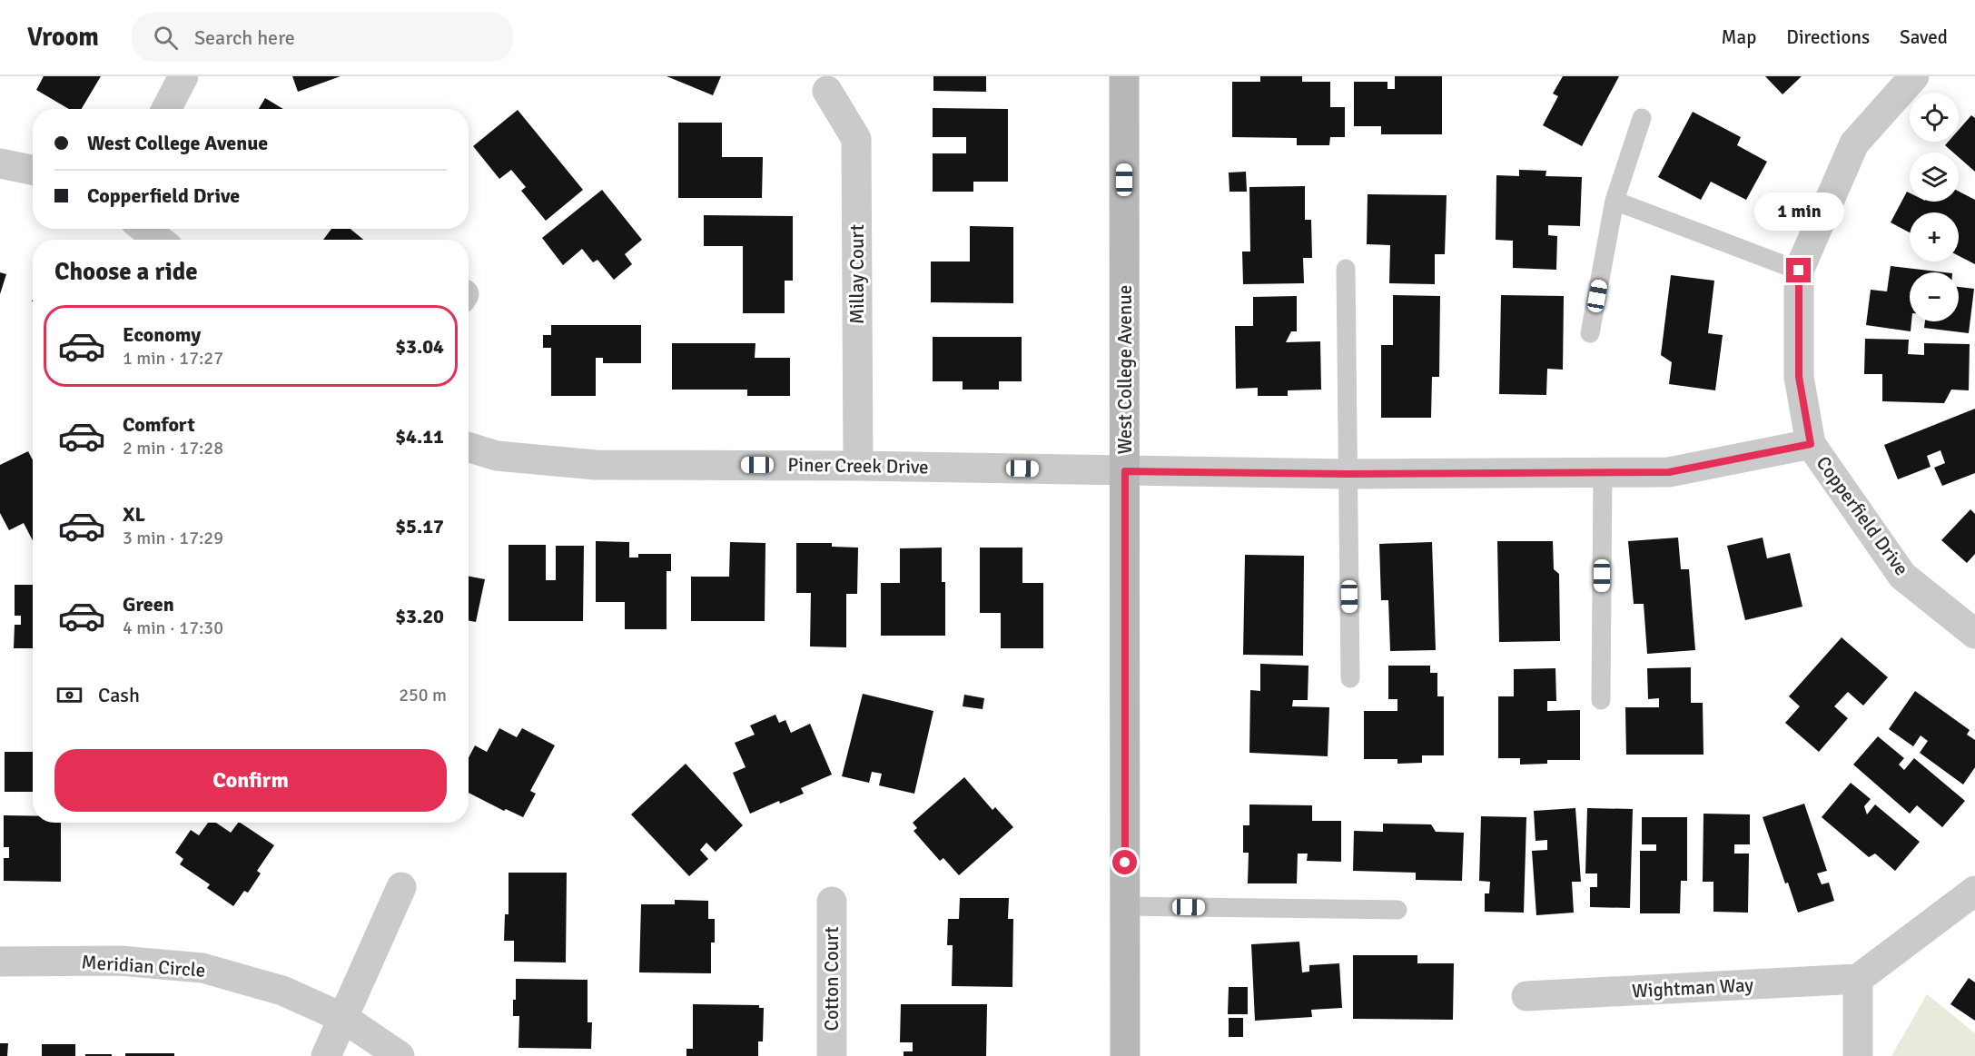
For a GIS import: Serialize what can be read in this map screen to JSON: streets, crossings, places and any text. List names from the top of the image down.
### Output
{
  "streets": {
    "main road": ["West College Avenue"],
    "street": [
      "Millay Court",
      "Piner Creek Drive",
      "Copperfield Drive",
      "Meridian Circle",
      "Cotton Court",
      "Wightman Way"
    ]
  },
  "crossings": [
    ["Millay Court", "Piner Creek Drive"],
    ["West College Avenue", "Piner Creek Drive"],
    ["Piner Creek Drive", "Copperfield Drive"]
  ],
  "page": {
    "header": "Vroom",
    "search": "Search here",
    "nav": ["Map", "Directions", "Saved"],
    "map_buttons": ["+", "−"],
    "banner": ["West College Avenue", "Copperfield Drive"],
    "bubble": "1 min",
    "heading": "Choose a ride",
    "list": [
      {
        "name": "Economy",
        "note": "1 min · 17:27",
        "value": "$3.04"
      },
      {
        "name": "Comfort",
        "note": "2 min · 17:28",
        "value": "$4.11"
      },
      {
        "name": "XL",
        "note": "3 min · 17:29",
        "value": "$5.17"
      },
      {
        "name": "Green",
        "note": "4 min · 17:30",
        "value": "$3.20"
      }
    ],
    "pay": ["Cash", "250 m"],
    "buttons": "Confirm"
  }
}
